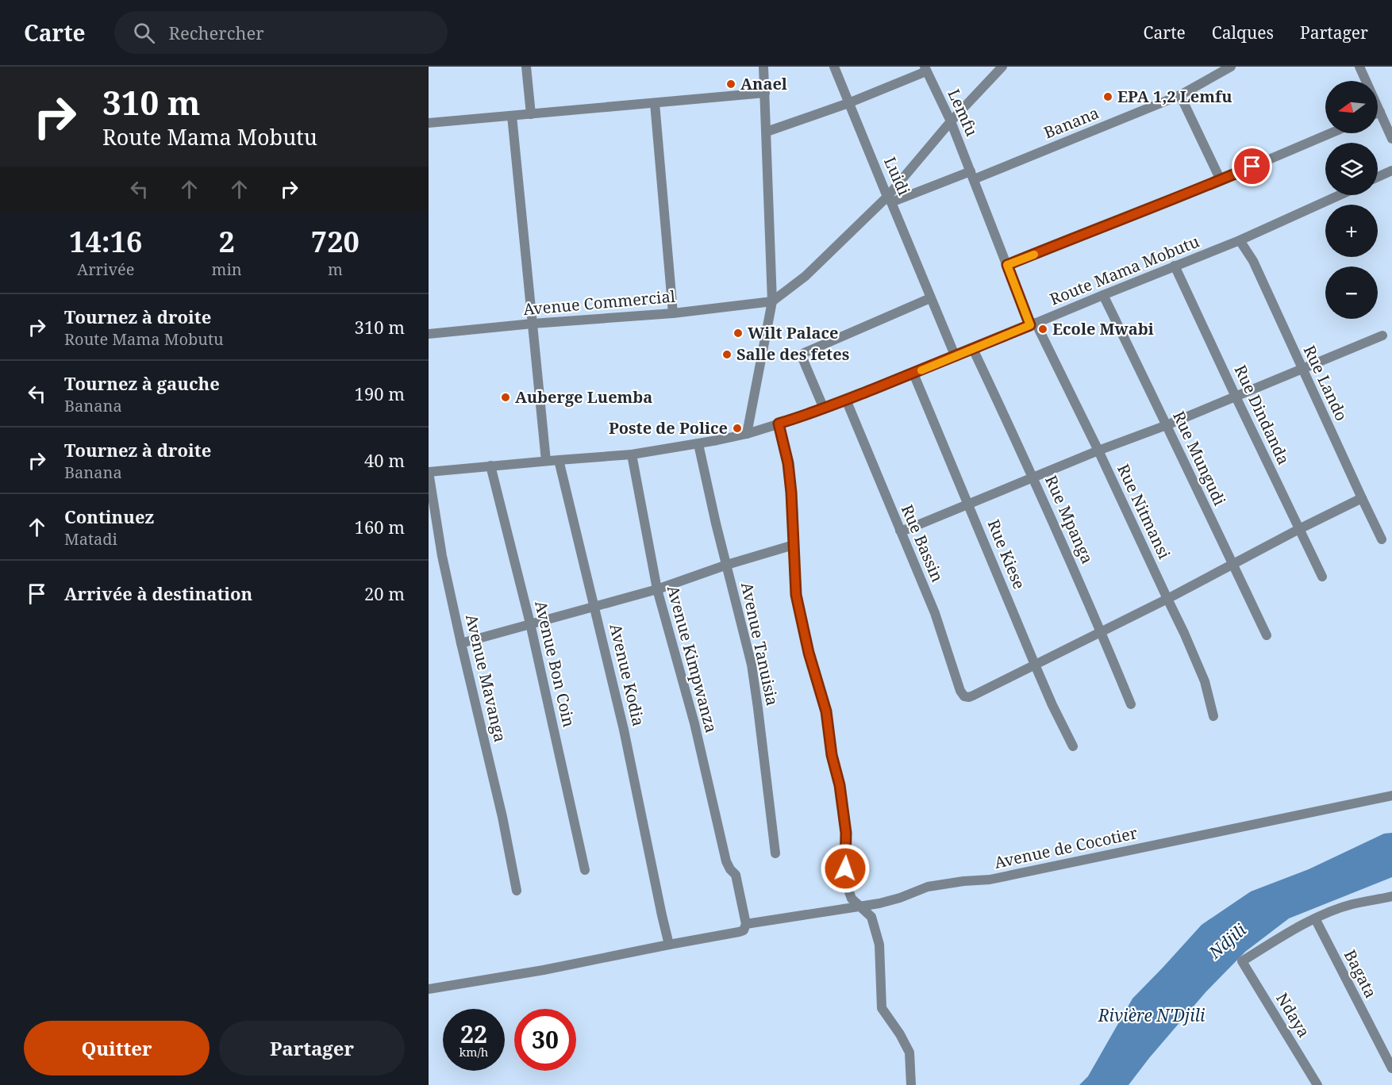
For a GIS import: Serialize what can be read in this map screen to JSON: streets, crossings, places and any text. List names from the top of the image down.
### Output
{
  "streets": {
    "street": [
      "Lemfu",
      "Banana",
      "Luidi",
      "Route Mama Mobutu",
      "Avenue Commercial",
      "Rue Lando",
      "Rue Dindanda",
      "Rue Mungudi",
      "Rue Nitmansi",
      "Rue Mpanga",
      "Rue Bassin",
      "Rue Kiese",
      "Avenue Tanuisia",
      "Avenue Kimpwanza",
      "Avenue Bon Coin",
      "Avenue Kodia",
      "Avenue Mavanga",
      "Avenue de Cocotier",
      "Bagata",
      "Ndaya"
    ]
  },
  "crossings": [
    ["Lemfu", "Banana"],
    ["Banana", "Luidi"],
    ["Luidi", "Route Mama Mobutu"],
    ["Route Mama Mobutu", "Rue Lando"],
    ["Route Mama Mobutu", "Rue Dindanda"],
    ["Route Mama Mobutu", "Rue Mungudi"],
    ["Route Mama Mobutu", "Rue Nitmansi"],
    ["Route Mama Mobutu", "Rue Mpanga"],
    ["Route Mama Mobutu", "Rue Bassin"],
    ["Route Mama Mobutu", "Rue Kiese"],
    ["Route Mama Mobutu", "Avenue Tanuisia"],
    ["Route Mama Mobutu", "Avenue Kimpwanza"],
    ["Route Mama Mobutu", "Avenue Bon Coin"],
    ["Route Mama Mobutu", "Avenue Kodia"],
    ["Route Mama Mobutu", "Avenue Mavanga"],
    ["Rue Bassin", "Rue Kiese"],
    ["Avenue Kimpwanza", "Avenue de Cocotier"],
    ["Avenue Kodia", "Avenue de Cocotier"],
    ["Bagata", "Ndaya"]
  ],
  "water": ["Ndjili", "Rivière N'Djili"],
  "places": [
    "Anael",
    "EPA 1,2 Lemfu",
    "Ecole Mwabi",
    "Wilt Palace",
    "Salle des fetes",
    "Auberge Luemba",
    "Poste de Police"
  ],
  "north": "left",
  "page": {
    "header": "Carte",
    "search": "Rechercher",
    "nav": ["Carte", "Calques", "Partager"],
    "turn": ["310 m", "Route Mama Mobutu"],
    "map_buttons": ["+", "−"],
    "eta": [
      "14:16",
      "Arrivée",
      "2",
      "min",
      "720",
      "m"
    ],
    "list": [
      {
        "name": "Tournez à droite",
        "note": "Route Mama Mobutu",
        "value": "310 m"
      },
      {
        "name": "Tournez à gauche",
        "note": "Banana",
        "value": "190 m"
      },
      {
        "name": "Tournez à droite",
        "note": "Banana",
        "value": "40 m"
      },
      {
        "name": "Continuez",
        "note": "Matadi",
        "value": "160 m"
      },
      {
        "name": "Arrivée à destination",
        "value": "20 m"
      }
    ],
    "speed": "22 km/h",
    "limit": "30",
    "buttons": ["Quitter", "Partager"]
  }
}
